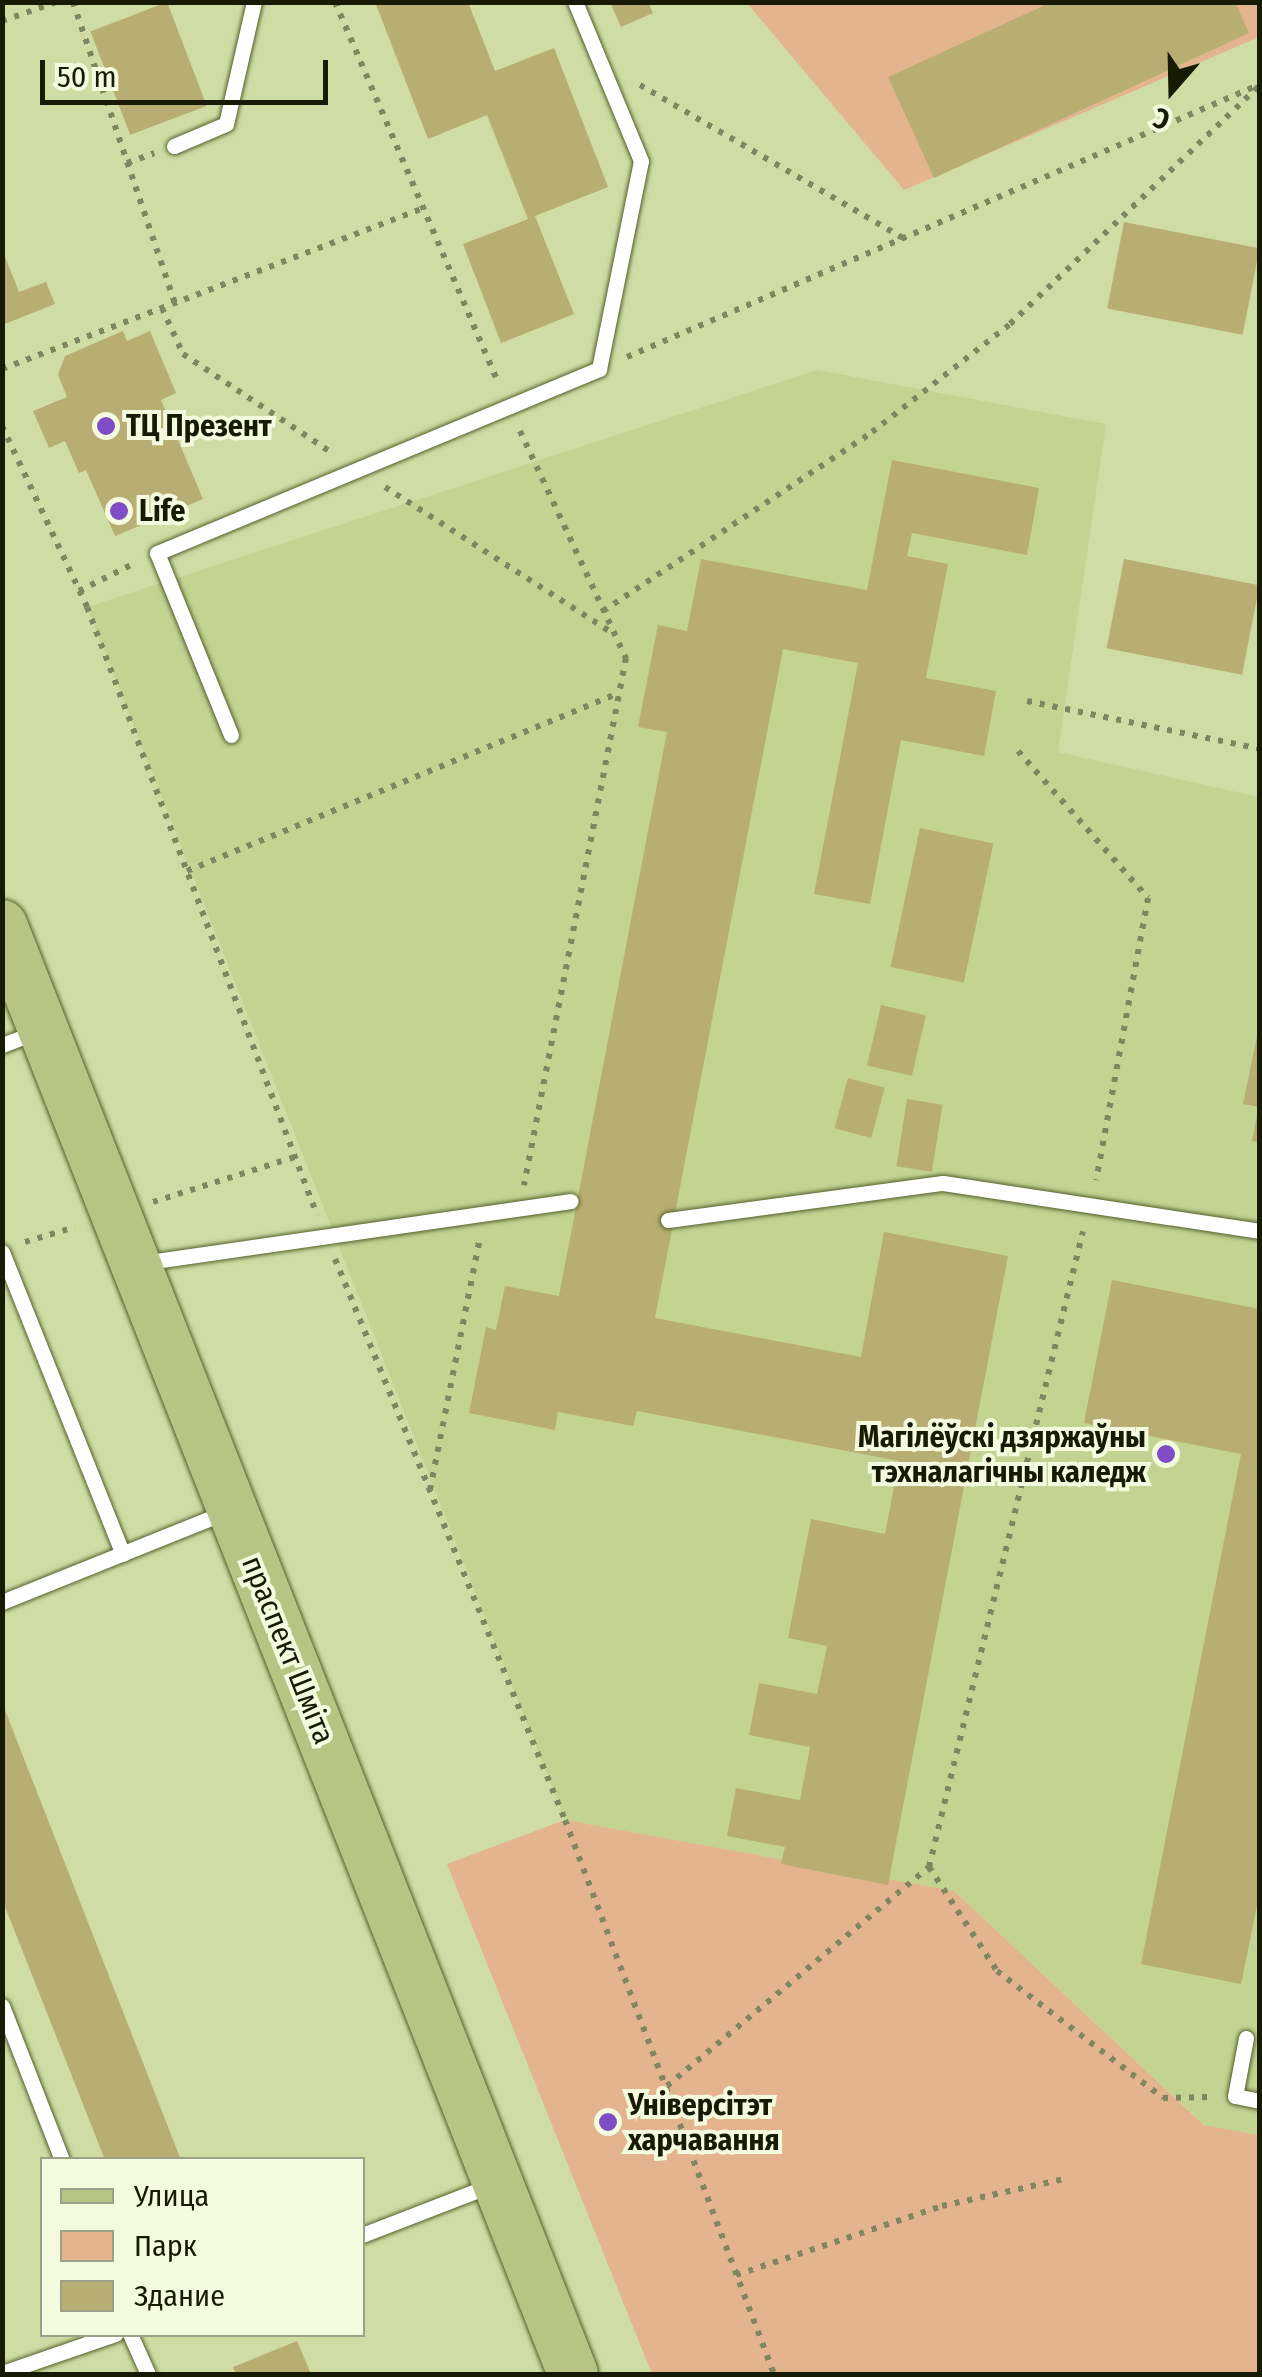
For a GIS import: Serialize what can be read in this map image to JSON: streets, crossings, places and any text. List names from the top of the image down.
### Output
{
  "streets": {
    "main road": ["праспект Шміта"]
  },
  "places": [
    "ТЦ Презент",
    "Life",
    "Магілёўскі дзяржаўны тэхналагічны каледж",
    "Універсітэт харчавання"
  ],
  "legend": ["Улица", "Парк", "Здание"],
  "scale_bar": "50 m",
  "north": "bottom"
}
